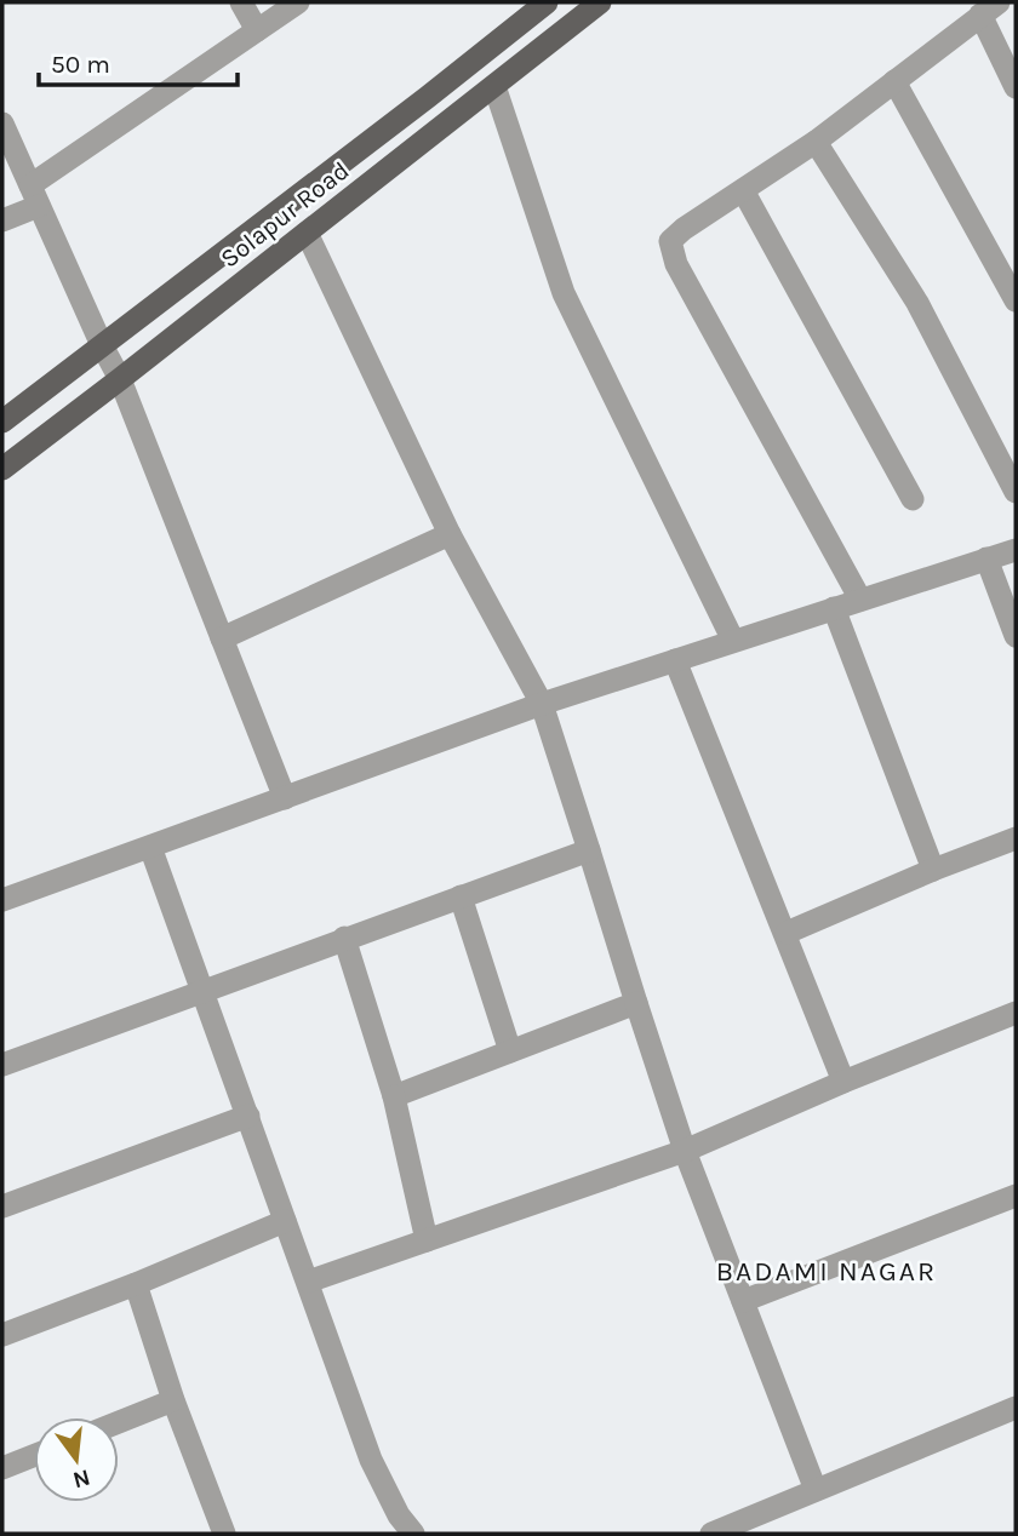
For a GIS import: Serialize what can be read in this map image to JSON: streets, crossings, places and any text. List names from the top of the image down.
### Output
{
  "streets": {
    "main road": ["Solapur Road"]
  },
  "districts": ["BADAMI NAGAR"],
  "scale_bar": "50 m",
  "north": "bottom"
}
